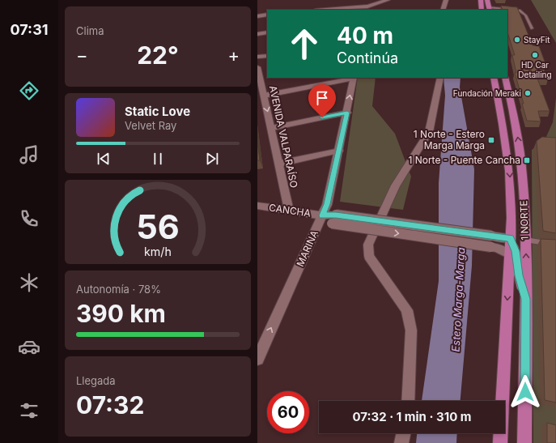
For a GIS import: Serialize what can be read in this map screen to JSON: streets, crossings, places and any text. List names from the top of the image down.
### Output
{
  "streets": {
    "main road": ["1 NORTE"],
    "street": ["AVENIDA VALPARAÍSO", "CANCHA", "MARINA"]
  },
  "crossings": [
    ["AVENIDA VALPARAÍSO", "CANCHA"],
    ["CANCHA", "MARINA"]
  ],
  "one_way": ["MARINA"],
  "water": ["Estero Marga-Marga"],
  "places": {
    "other": ["StayFit", "HD Car Detailing", "Fundación Meraki"],
    "transit": ["1 Norte - Estero Marga Marga", "1 Norte - Puente Cancha"]
  },
  "page": {
    "tabs": "07:31",
    "tile": [
      "Clima",
      ["Autonomía · 78%", "390 km"],
      ["Llegada", "07:32"]
    ],
    "turn": ["40 m", "Continúa"],
    "heat": ["−", "22°", "+"],
    "song": ["Static Love", "Velvet Ray"],
    "limit": "60",
    "trip": "07:32 · 1 min · 310 m",
    "gauge": ["56", "km/h"]
  }
}
